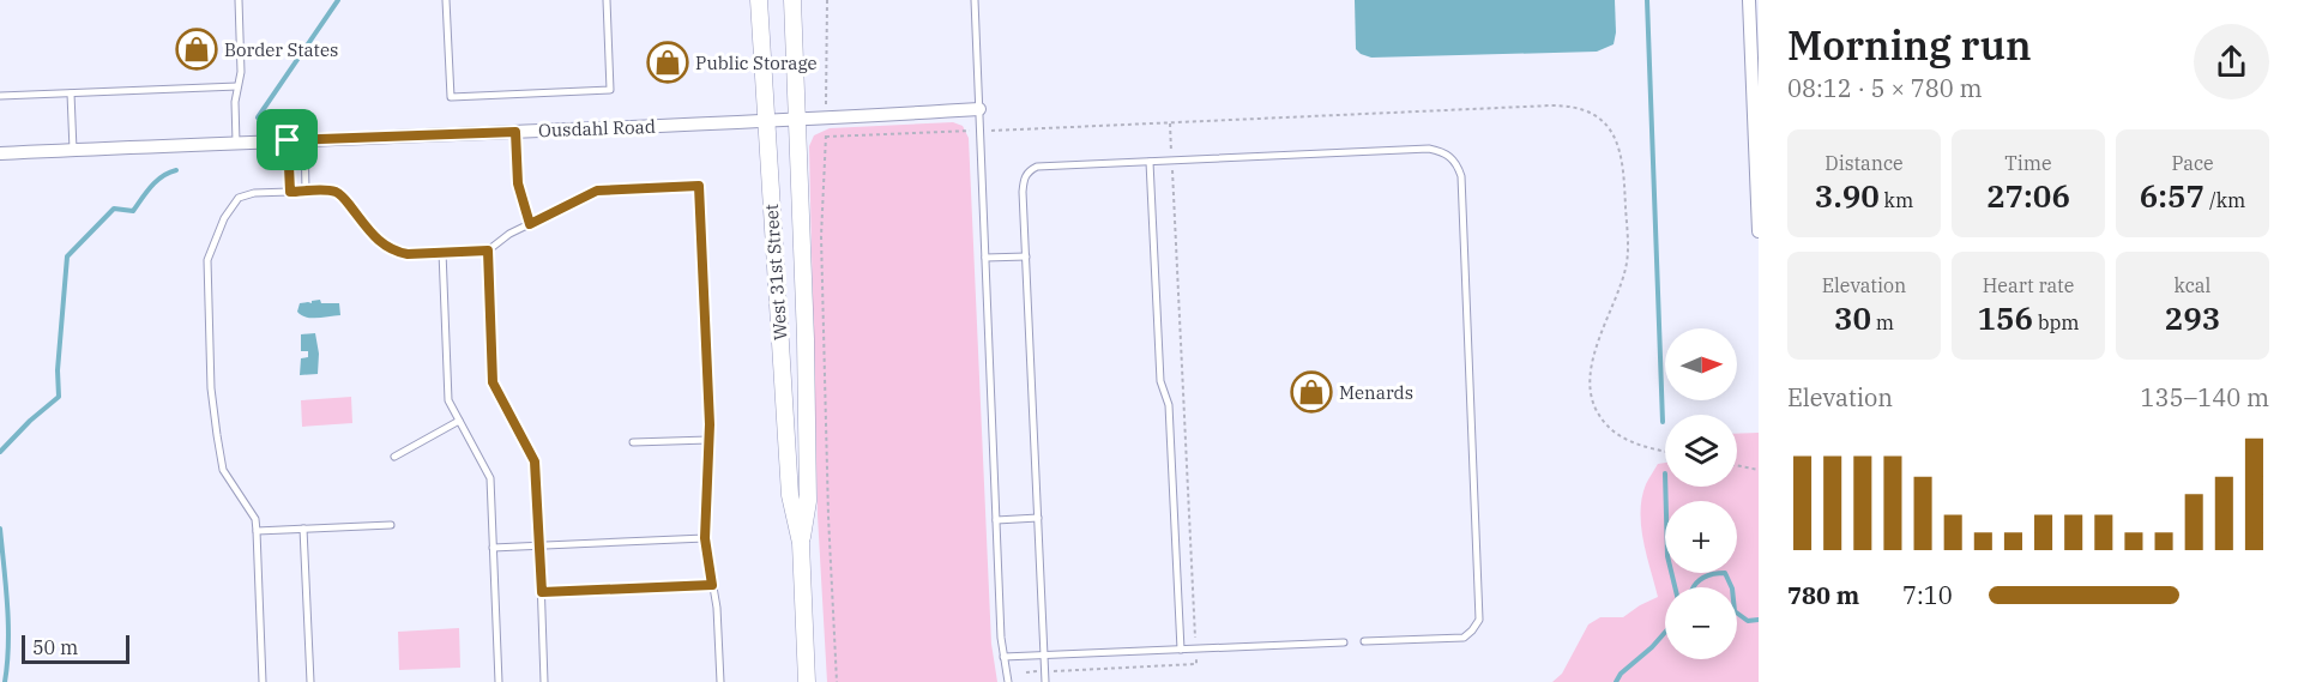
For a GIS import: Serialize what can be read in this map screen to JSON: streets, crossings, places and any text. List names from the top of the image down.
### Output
{
  "streets": {
    "main road": ["West 31st Street"],
    "street": ["Ousdahl Road"]
  },
  "crossings": [
    ["Ousdahl Road", "West 31st Street"]
  ],
  "places": {
    "shop": ["Border States", "Public Storage", "Menards"]
  },
  "scale_bar": "50 m",
  "north": "right",
  "page": {
    "heading": ["Morning run", "08:12 · 5 × 780 m"],
    "stats": [
      ["Distance", "3.90 km"],
      ["Time", "27:06"],
      ["Pace", "6:57 /km"],
      ["Elevation", "30 m"],
      ["Heart rate", "156 bpm"],
      ["kcal", "293"]
    ],
    "map_buttons": ["+", "−"],
    "chart": ["Elevation", "135–140 m"],
    "list": [
      {
        "name": "780 m",
        "note": "7:10"
      }
    ],
    "scale": "50 m"
  }
}
